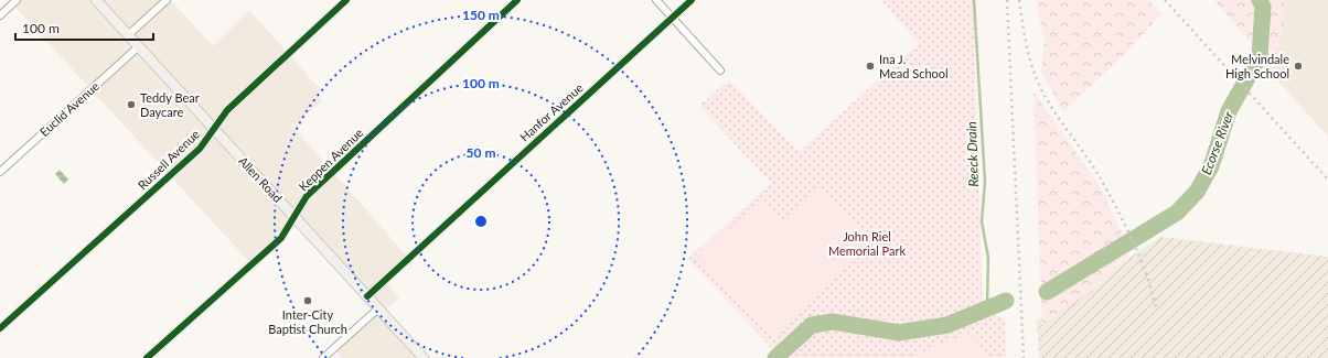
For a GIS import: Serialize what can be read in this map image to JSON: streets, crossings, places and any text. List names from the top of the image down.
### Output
{
  "streets": {
    "main road": ["Allen Road"],
    "street": [
      "Euclid Avenue",
      "Hanfor Avenue",
      "Russell Avenue",
      "Keppen Avenue"
    ]
  },
  "crossings": [
    ["Euclid Avenue", "Allen Road"],
    ["Hanfor Avenue", "Allen Road"],
    ["Russell Avenue", "Allen Road"],
    ["Keppen Avenue", "Allen Road"]
  ],
  "water": ["Ecorse River", "Reeck Drain"],
  "parks": ["John Riel Memorial Park"],
  "places": [
    "Ina J. Mead School",
    "Melvindale High School",
    "Teddy Bear Daycare",
    "Inter-City Baptist Church"
  ],
  "scale_bar": "100 m",
  "rings": ["150 m", "100 m", "50 m"]
}
